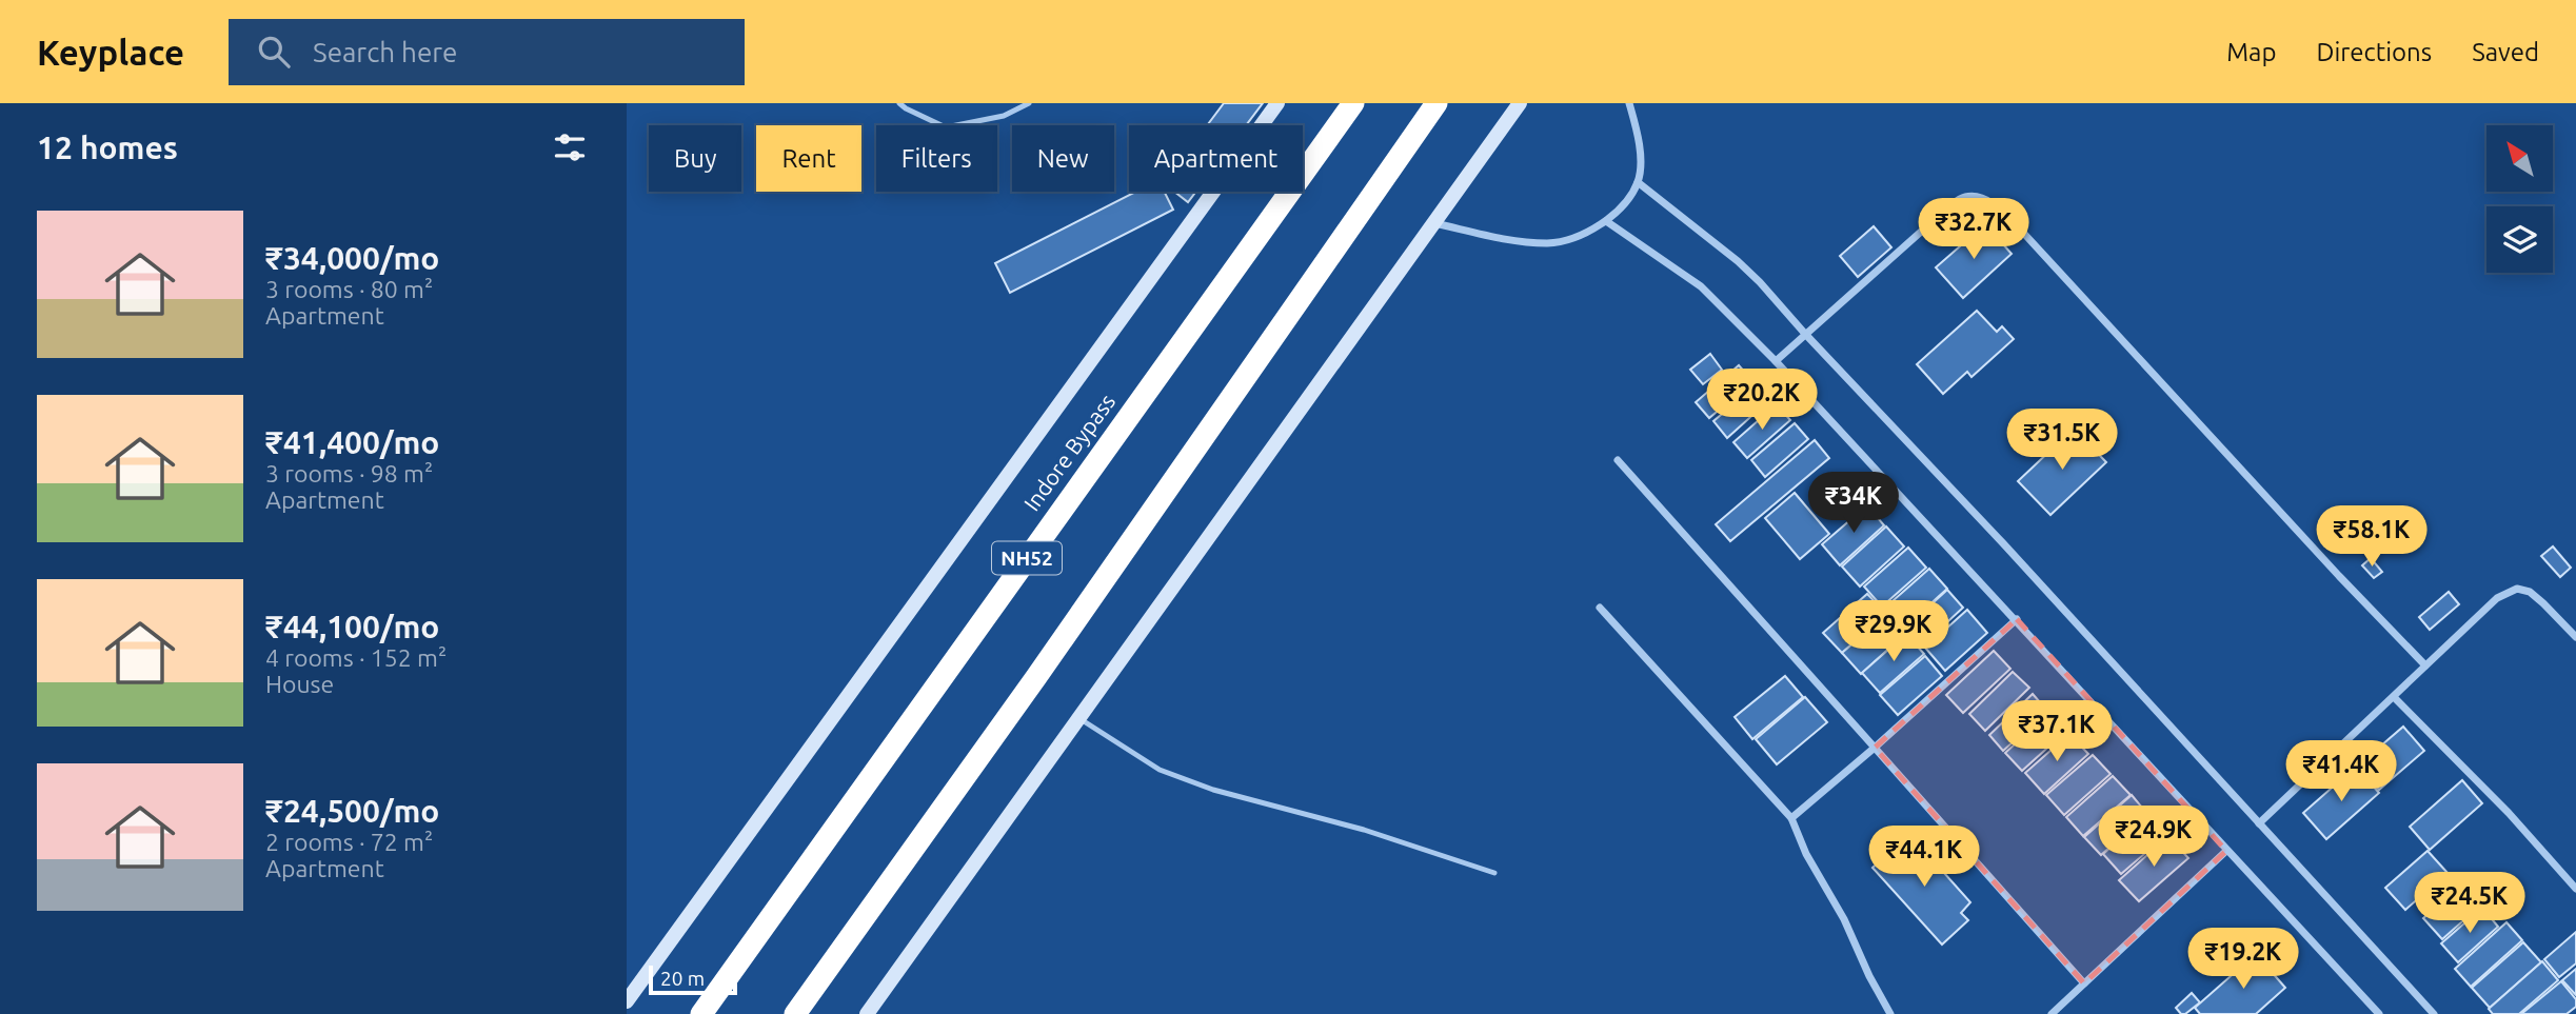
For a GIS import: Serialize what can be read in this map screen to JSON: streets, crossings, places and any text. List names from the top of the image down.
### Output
{
  "streets": {
    "highway": ["Indore Bypass", "NH52"]
  },
  "scale_bar": "20 m",
  "north": "top left",
  "page": {
    "header": "Keyplace",
    "search": "Search here",
    "nav": ["Map", "Directions", "Saved"],
    "heading": "12 homes",
    "chip": [
      "Buy",
      "Rent",
      "Filters",
      "New",
      "Apartment"
    ],
    "list": [
      {
        "name": "₹34,000/mo",
        "note": "3 rooms · 80 m² · Apartment"
      },
      {
        "name": "₹41,400/mo",
        "note": "3 rooms · 98 m² · Apartment"
      },
      {
        "name": "₹44,100/mo",
        "note": "4 rooms · 152 m² · House"
      },
      {
        "name": "₹24,500/mo",
        "note": "2 rooms · 72 m² · Apartment"
      }
    ],
    "price": [
      "₹32.7K",
      "₹20.2K",
      "₹31.5K",
      "₹34K",
      "₹58.1K",
      "₹29.9K",
      "₹37.1K",
      "₹41.4K",
      "₹24.9K",
      "₹44.1K",
      "₹24.5K",
      "₹19.2K"
    ],
    "scale": "20 m"
  }
}
